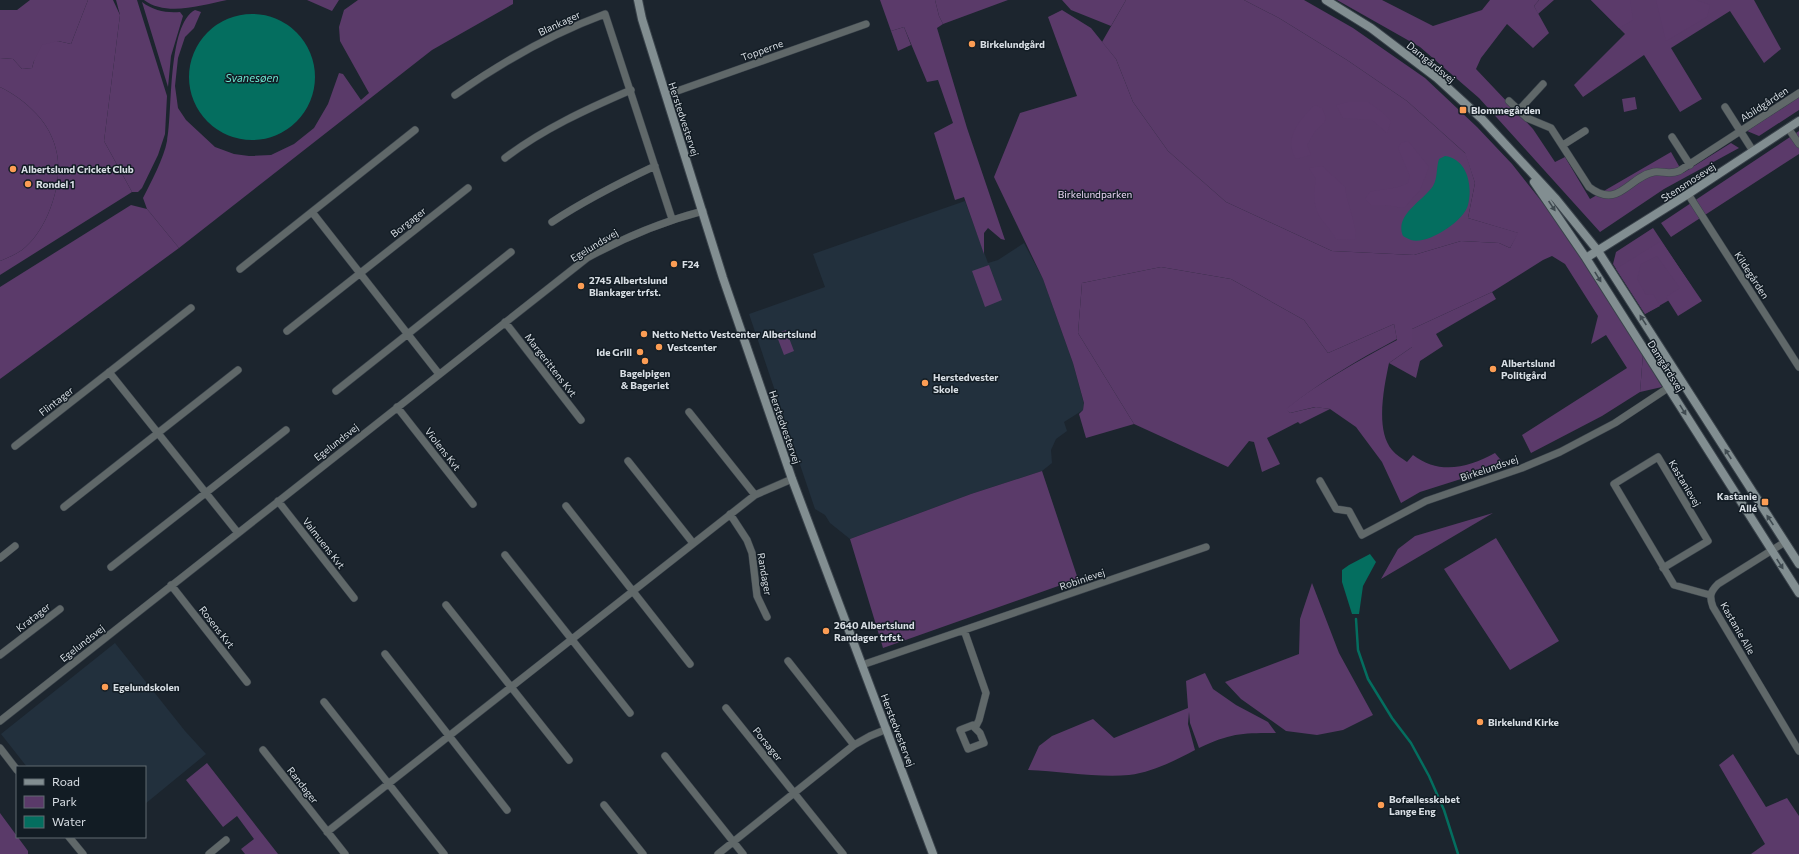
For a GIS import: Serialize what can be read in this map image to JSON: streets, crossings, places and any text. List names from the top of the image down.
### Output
{
  "streets": {
    "street": [
      "Blankager",
      "Topperne",
      "Damgårdsvej",
      "Abildgården",
      "Herstedvestervej",
      "Stensmosevej",
      "Borgager",
      "Egelundsvej",
      "Kildegården",
      "Margerittens Kvt",
      "Flintager",
      "Violens Kvt",
      "Birkelundsvej",
      "Kastanievej",
      "Valmuens Kvt",
      "Randager",
      "Robinievej",
      "Kratager",
      "Rosens Kvt",
      "Kastanie Alle",
      "Porsager"
    ]
  },
  "crossings": [
    ["Blankager", "Egelundsvej"],
    ["Topperne", "Herstedvestervej"],
    ["Damgårdsvej", "Stensmosevej"],
    ["Damgårdsvej", "Birkelundsvej"],
    ["Damgårdsvej", "Kastanie Alle"],
    ["Abildgården", "Stensmosevej"],
    ["Herstedvestervej", "Egelundsvej"],
    ["Herstedvestervej", "Robinievej"],
    ["Stensmosevej", "Kildegården"],
    ["Egelundsvej", "Margerittens Kvt"],
    ["Egelundsvej", "Violens Kvt"],
    ["Egelundsvej", "Valmuens Kvt"],
    ["Egelundsvej", "Rosens Kvt"],
    ["Kastanievej", "Kastanie Alle"]
  ],
  "water": ["Svanesøen"],
  "parks": ["Birkelundparken"],
  "places": {
    "other": [
      "Birkelundgård",
      "Albertslund Cricket Club",
      "Rondel 1",
      "F24",
      "2745 Albertslund Blankager trfst.",
      "Netto Netto Vestcenter Albertslund",
      "Vestcenter",
      "Ide Grill",
      "Bagelpigen & Bageriet",
      "Albertslund Politigård",
      "Herstedvester Skole",
      "2640 Albertslund Randager trfst.",
      "Egelundskolen",
      "Birkelund Kirke",
      "Bofællesskabet Lange Eng"
    ],
    "transit": ["Blommegården", "Kastanie Allé"]
  },
  "legend": ["Road", "Park", "Water"]
}
